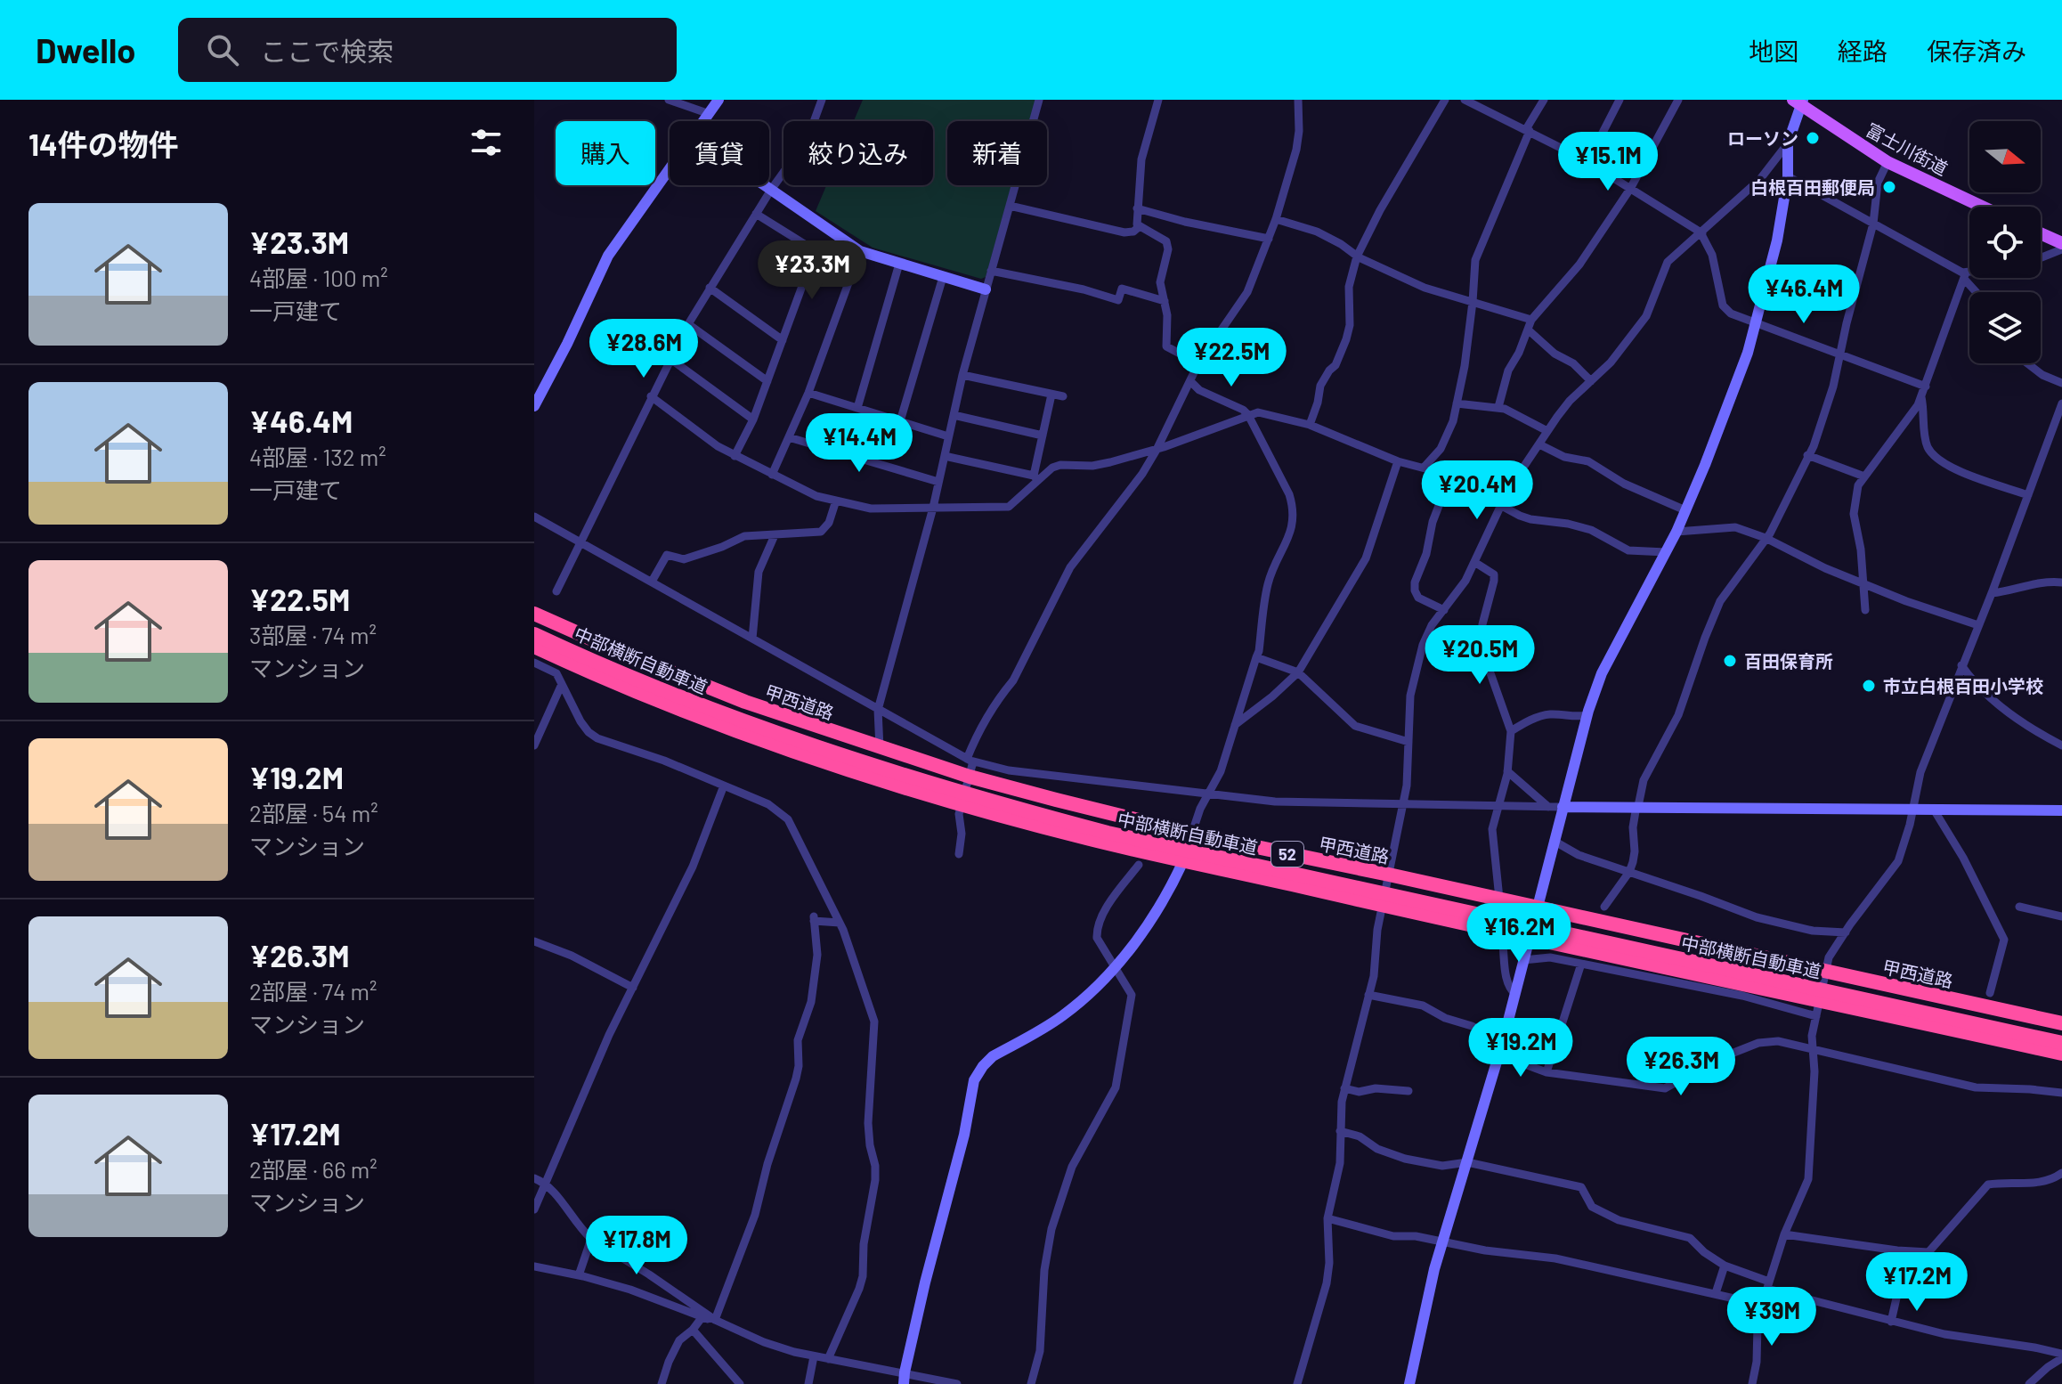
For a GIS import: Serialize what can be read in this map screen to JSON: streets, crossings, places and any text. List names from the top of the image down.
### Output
{
  "streets": {
    "highway": ["中部横断自動車道", "甲西道路", "52"],
    "main road": ["富士川街道"]
  },
  "places": [
    "ローソン",
    "白根百田郵便局",
    "百田保育所",
    "市立白根百田小学校"
  ],
  "north": "right",
  "page": {
    "header": "Dwello",
    "search": "ここで検索",
    "nav": ["地図", "経路", "保存済み"],
    "heading": "14件の物件",
    "chip": [
      "購入",
      "賃貸",
      "絞り込み",
      "新着"
    ],
    "price": [
      "¥15.1M",
      "¥23.3M",
      "¥46.4M",
      "¥28.6M",
      "¥22.5M",
      "¥14.4M",
      "¥20.4M",
      "¥20.5M",
      "¥16.2M",
      "¥19.2M",
      "¥26.3M",
      "¥17.8M",
      "¥17.2M",
      "¥39M"
    ],
    "list": [
      {
        "name": "¥23.3M",
        "note": "4部屋 · 100 m² · 一戸建て"
      },
      {
        "name": "¥46.4M",
        "note": "4部屋 · 132 m² · 一戸建て"
      },
      {
        "name": "¥22.5M",
        "note": "3部屋 · 74 m² · マンション"
      },
      {
        "name": "¥19.2M",
        "note": "2部屋 · 54 m² · マンション"
      },
      {
        "name": "¥26.3M",
        "note": "2部屋 · 74 m² · マンション"
      },
      {
        "name": "¥17.2M",
        "note": "2部屋 · 66 m² · マンション"
      }
    ]
  }
}
